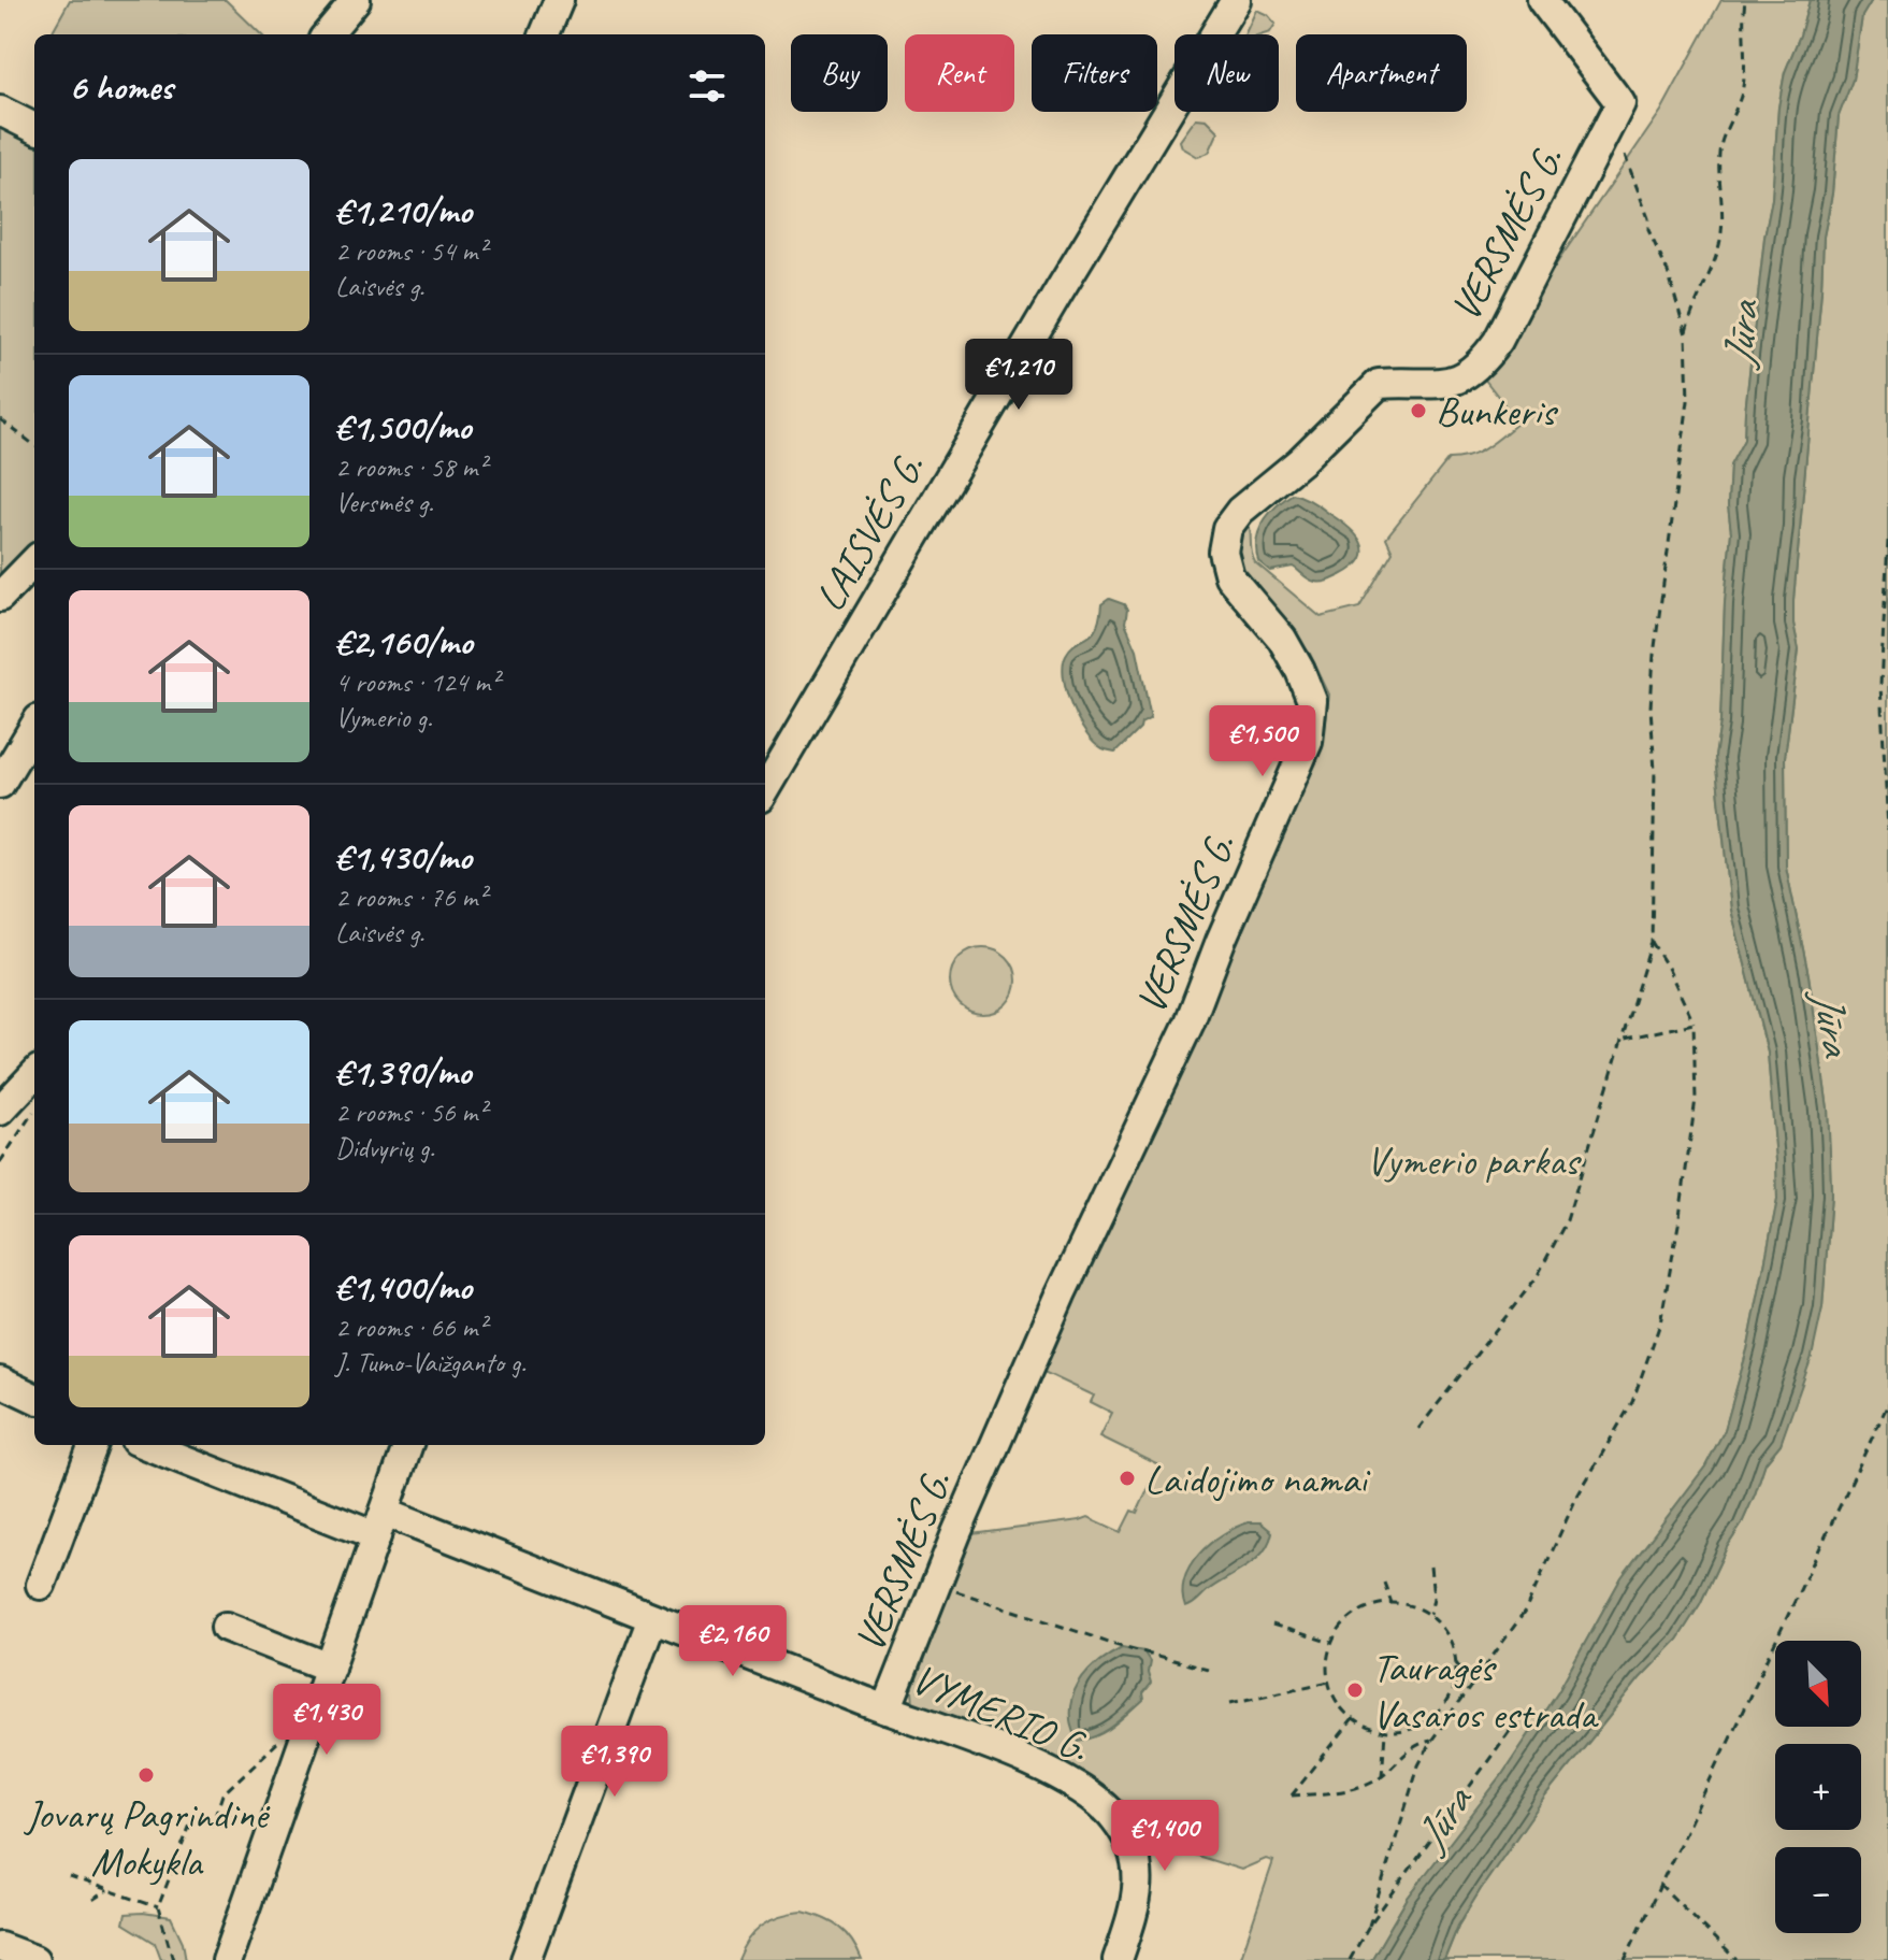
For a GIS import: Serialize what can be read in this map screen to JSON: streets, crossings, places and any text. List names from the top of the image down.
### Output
{
  "streets": {
    "street": ["VERSMĖS G.", "LAISVĖS G.", "VYMERIO G."]
  },
  "crossings": [
    ["VERSMĖS G.", "VYMERIO G."]
  ],
  "water": ["Jūra"],
  "parks": ["Vymerio parkas"],
  "places": [
    "Bunkeris",
    "Laidojimo namai",
    "Tauragės Vasaros estrada",
    "Jovarų Pagrindinė Mokykla"
  ],
  "north": "bottom right",
  "page": {
    "chip": [
      "Buy",
      "Rent",
      "Filters",
      "New",
      "Apartment"
    ],
    "heading": "6 homes",
    "list": [
      {
        "name": "€1,210/mo",
        "note": "2 rooms · 54 m² · Laisvės g."
      },
      {
        "name": "€1,500/mo",
        "note": "2 rooms · 58 m² · Versmės g."
      },
      {
        "name": "€2,160/mo",
        "note": "4 rooms · 124 m² · Vymerio g."
      },
      {
        "name": "€1,430/mo",
        "note": "2 rooms · 76 m² · Laisvės g."
      },
      {
        "name": "€1,390/mo",
        "note": "2 rooms · 56 m² · Didvyrių g."
      },
      {
        "name": "€1,400/mo",
        "note": "2 rooms · 66 m² · J. Tumo-Vaižganto g."
      }
    ],
    "price": [
      "€1,210",
      "€1,500",
      "€2,160",
      "€1,430",
      "€1,390",
      "€1,400"
    ],
    "map_buttons": ["+", "−"]
  }
}
